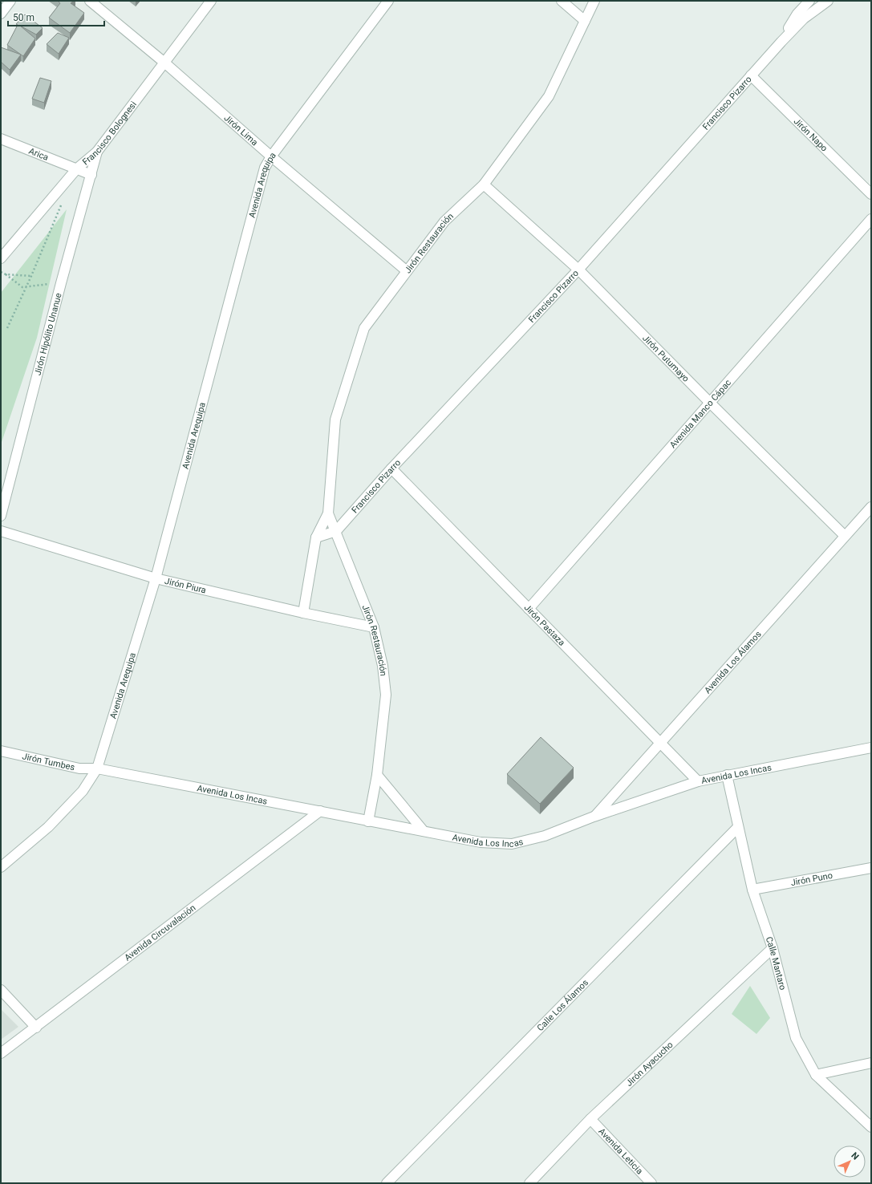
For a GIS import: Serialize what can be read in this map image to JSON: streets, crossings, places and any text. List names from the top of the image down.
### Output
{
  "streets": {
    "street": [
      "Francisco Pizarro",
      "Jirón Lima",
      "Francisco Bolognesi",
      "Jirón Napo",
      "Arica",
      "Avenida Arequipa",
      "Jirón Restauración",
      "Jirón Hipólito Unanue",
      "Jirón Putumayo",
      "Avenida Manco Cápac",
      "Jirón Piura",
      "Jirón Pastaza",
      "Avenida Los Álamos",
      "Jirón Tumbes",
      "Avenida Los Incas",
      "Jirón Puno",
      "Avenida Circuvalación",
      "Calle Mantaro",
      "Calle Los Álamos",
      "Jirón Ayacucho",
      "Avenida Leticia"
    ]
  },
  "crossings": [
    ["Francisco Pizarro", "Jirón Napo"],
    ["Francisco Pizarro", "Jirón Restauración"],
    ["Francisco Pizarro", "Jirón Putumayo"],
    ["Francisco Pizarro", "Jirón Pastaza"],
    ["Jirón Lima", "Francisco Bolognesi"],
    ["Jirón Lima", "Avenida Arequipa"],
    ["Jirón Lima", "Jirón Restauración"],
    ["Francisco Bolognesi", "Arica"],
    ["Francisco Bolognesi", "Jirón Hipólito Unanue"],
    ["Arica", "Jirón Hipólito Unanue"],
    ["Avenida Arequipa", "Jirón Piura"],
    ["Avenida Arequipa", "Jirón Tumbes"],
    ["Avenida Arequipa", "Avenida Los Incas"],
    ["Jirón Restauración", "Jirón Putumayo"],
    ["Jirón Restauración", "Jirón Piura"],
    ["Jirón Restauración", "Avenida Los Incas"],
    ["Jirón Putumayo", "Avenida Manco Cápac"],
    ["Jirón Putumayo", "Avenida Los Álamos"],
    ["Avenida Manco Cápac", "Jirón Pastaza"],
    ["Jirón Pastaza", "Avenida Los Álamos"],
    ["Jirón Pastaza", "Avenida Los Incas"],
    ["Avenida Los Álamos", "Avenida Los Incas"],
    ["Jirón Tumbes", "Avenida Los Incas"],
    ["Avenida Los Incas", "Avenida Circuvalación"],
    ["Avenida Los Incas", "Calle Mantaro"],
    ["Jirón Puno", "Calle Mantaro"],
    ["Calle Mantaro", "Calle Los Álamos"],
    ["Calle Mantaro", "Jirón Ayacucho"],
    ["Jirón Ayacucho", "Avenida Leticia"]
  ],
  "scale_bar": "50 m",
  "north": "top right"
}
